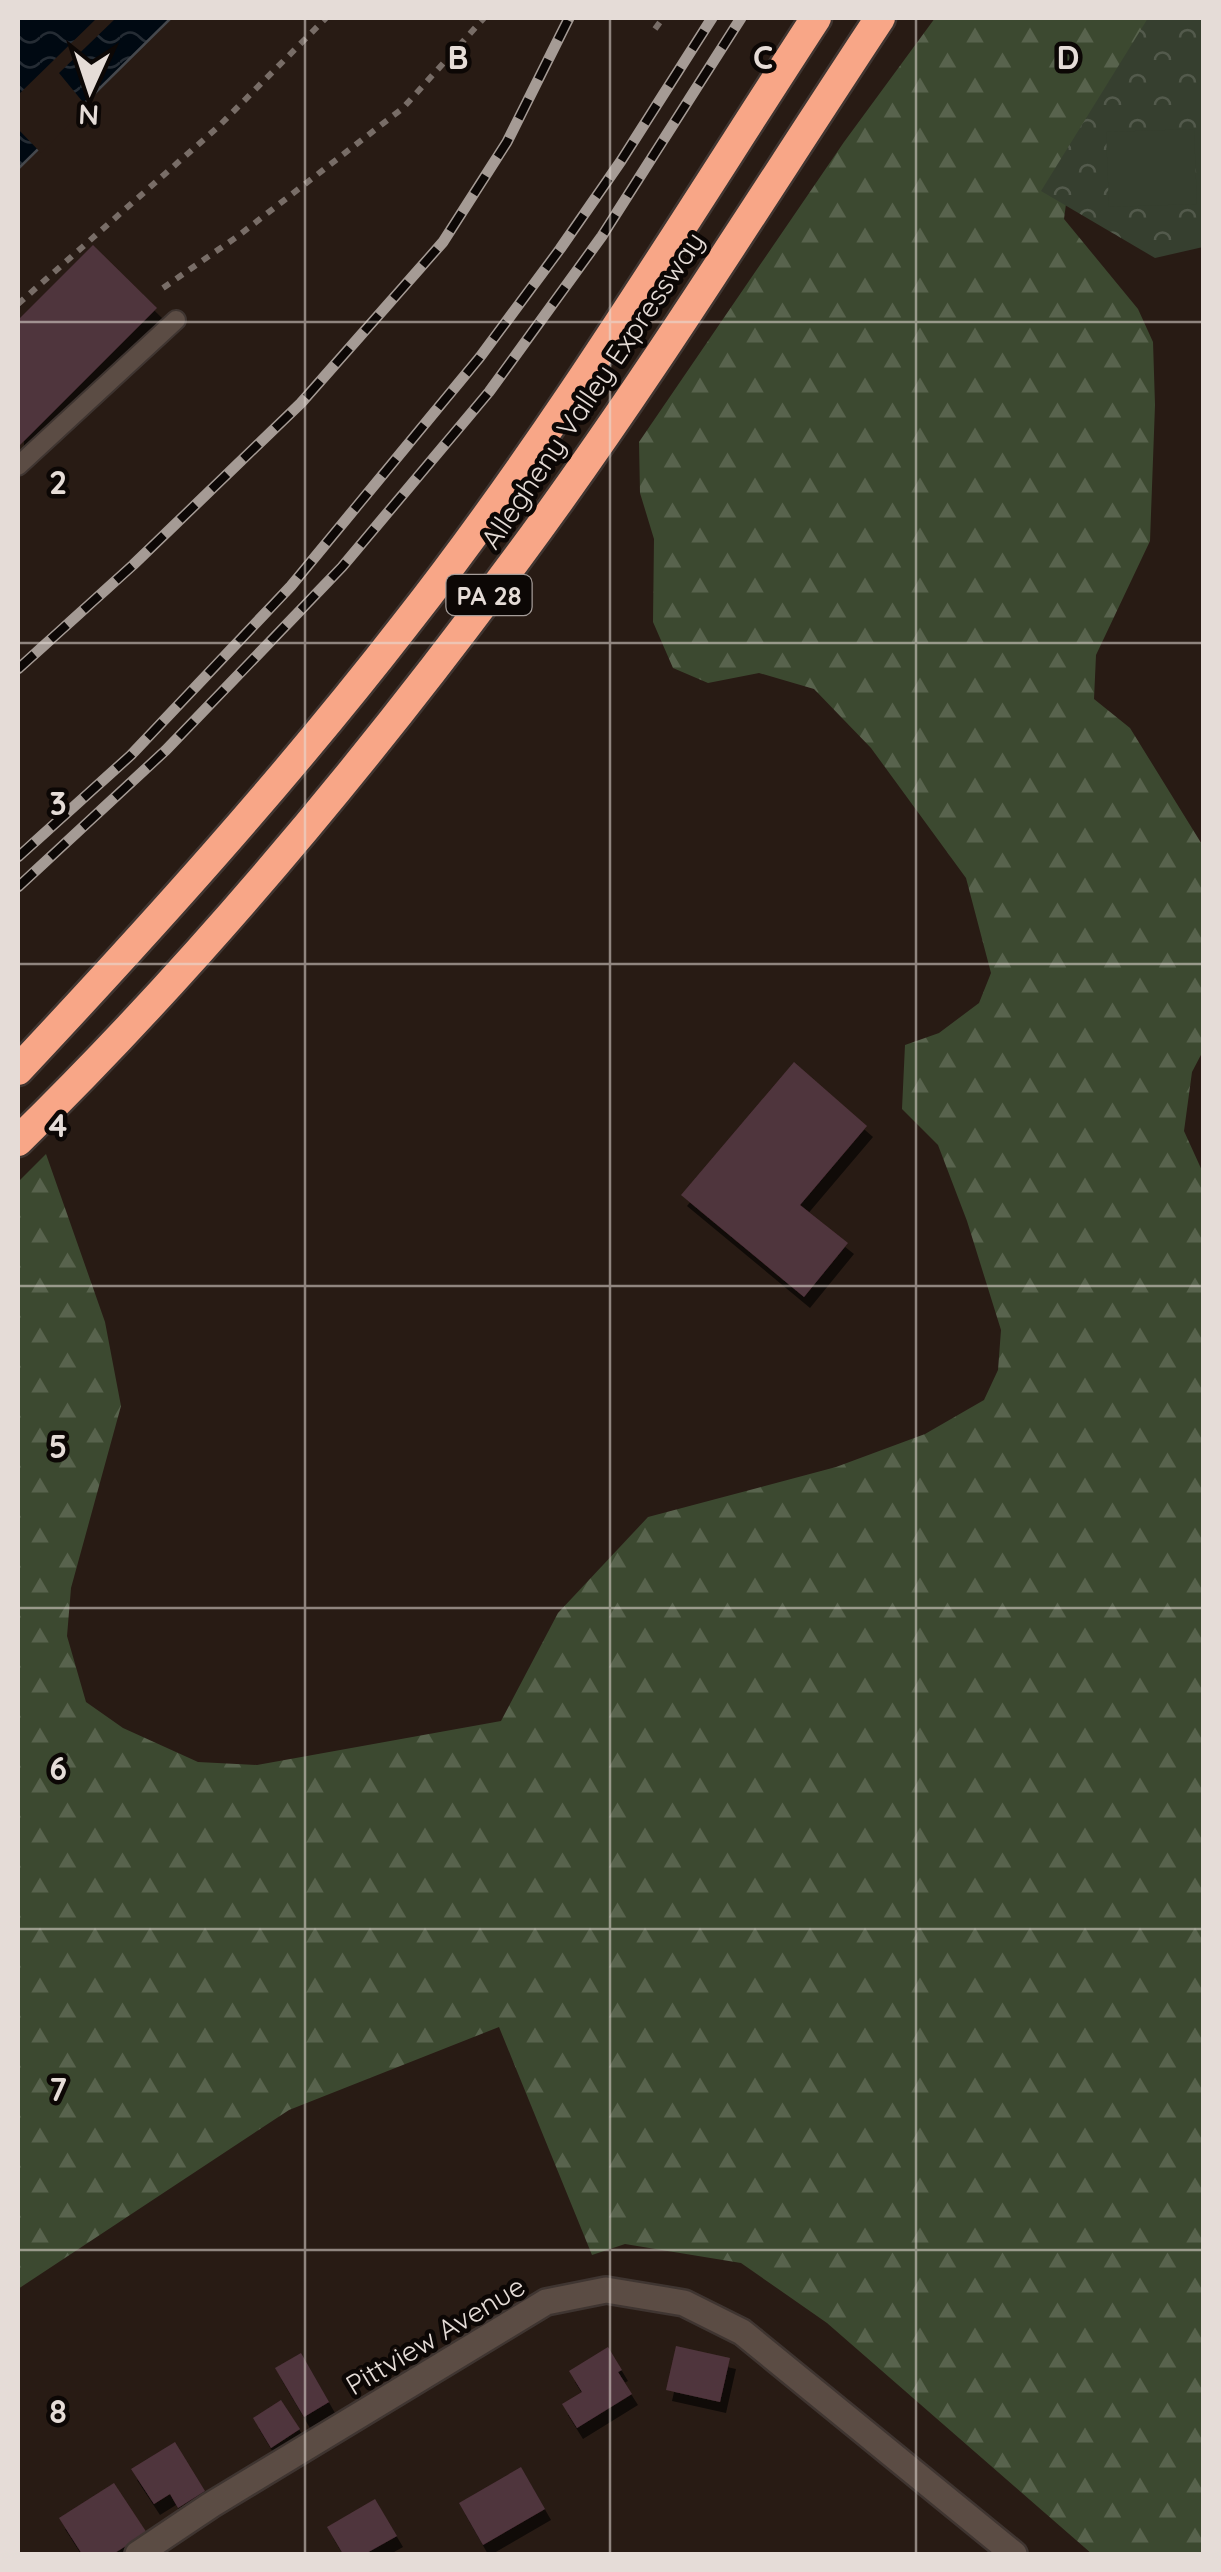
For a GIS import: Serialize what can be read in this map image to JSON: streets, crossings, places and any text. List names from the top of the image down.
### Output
{
  "streets": {
    "highway": ["Allegheny Valley Expressway", "PA 28"],
    "street": ["Pittview Avenue"]
  },
  "north": "bottom",
  "grid": {
    "columns": ["B", "C", "D"],
    "rows": [
      "2",
      "3",
      "4",
      "5",
      "6",
      "7",
      "8"
    ]
  }
}
